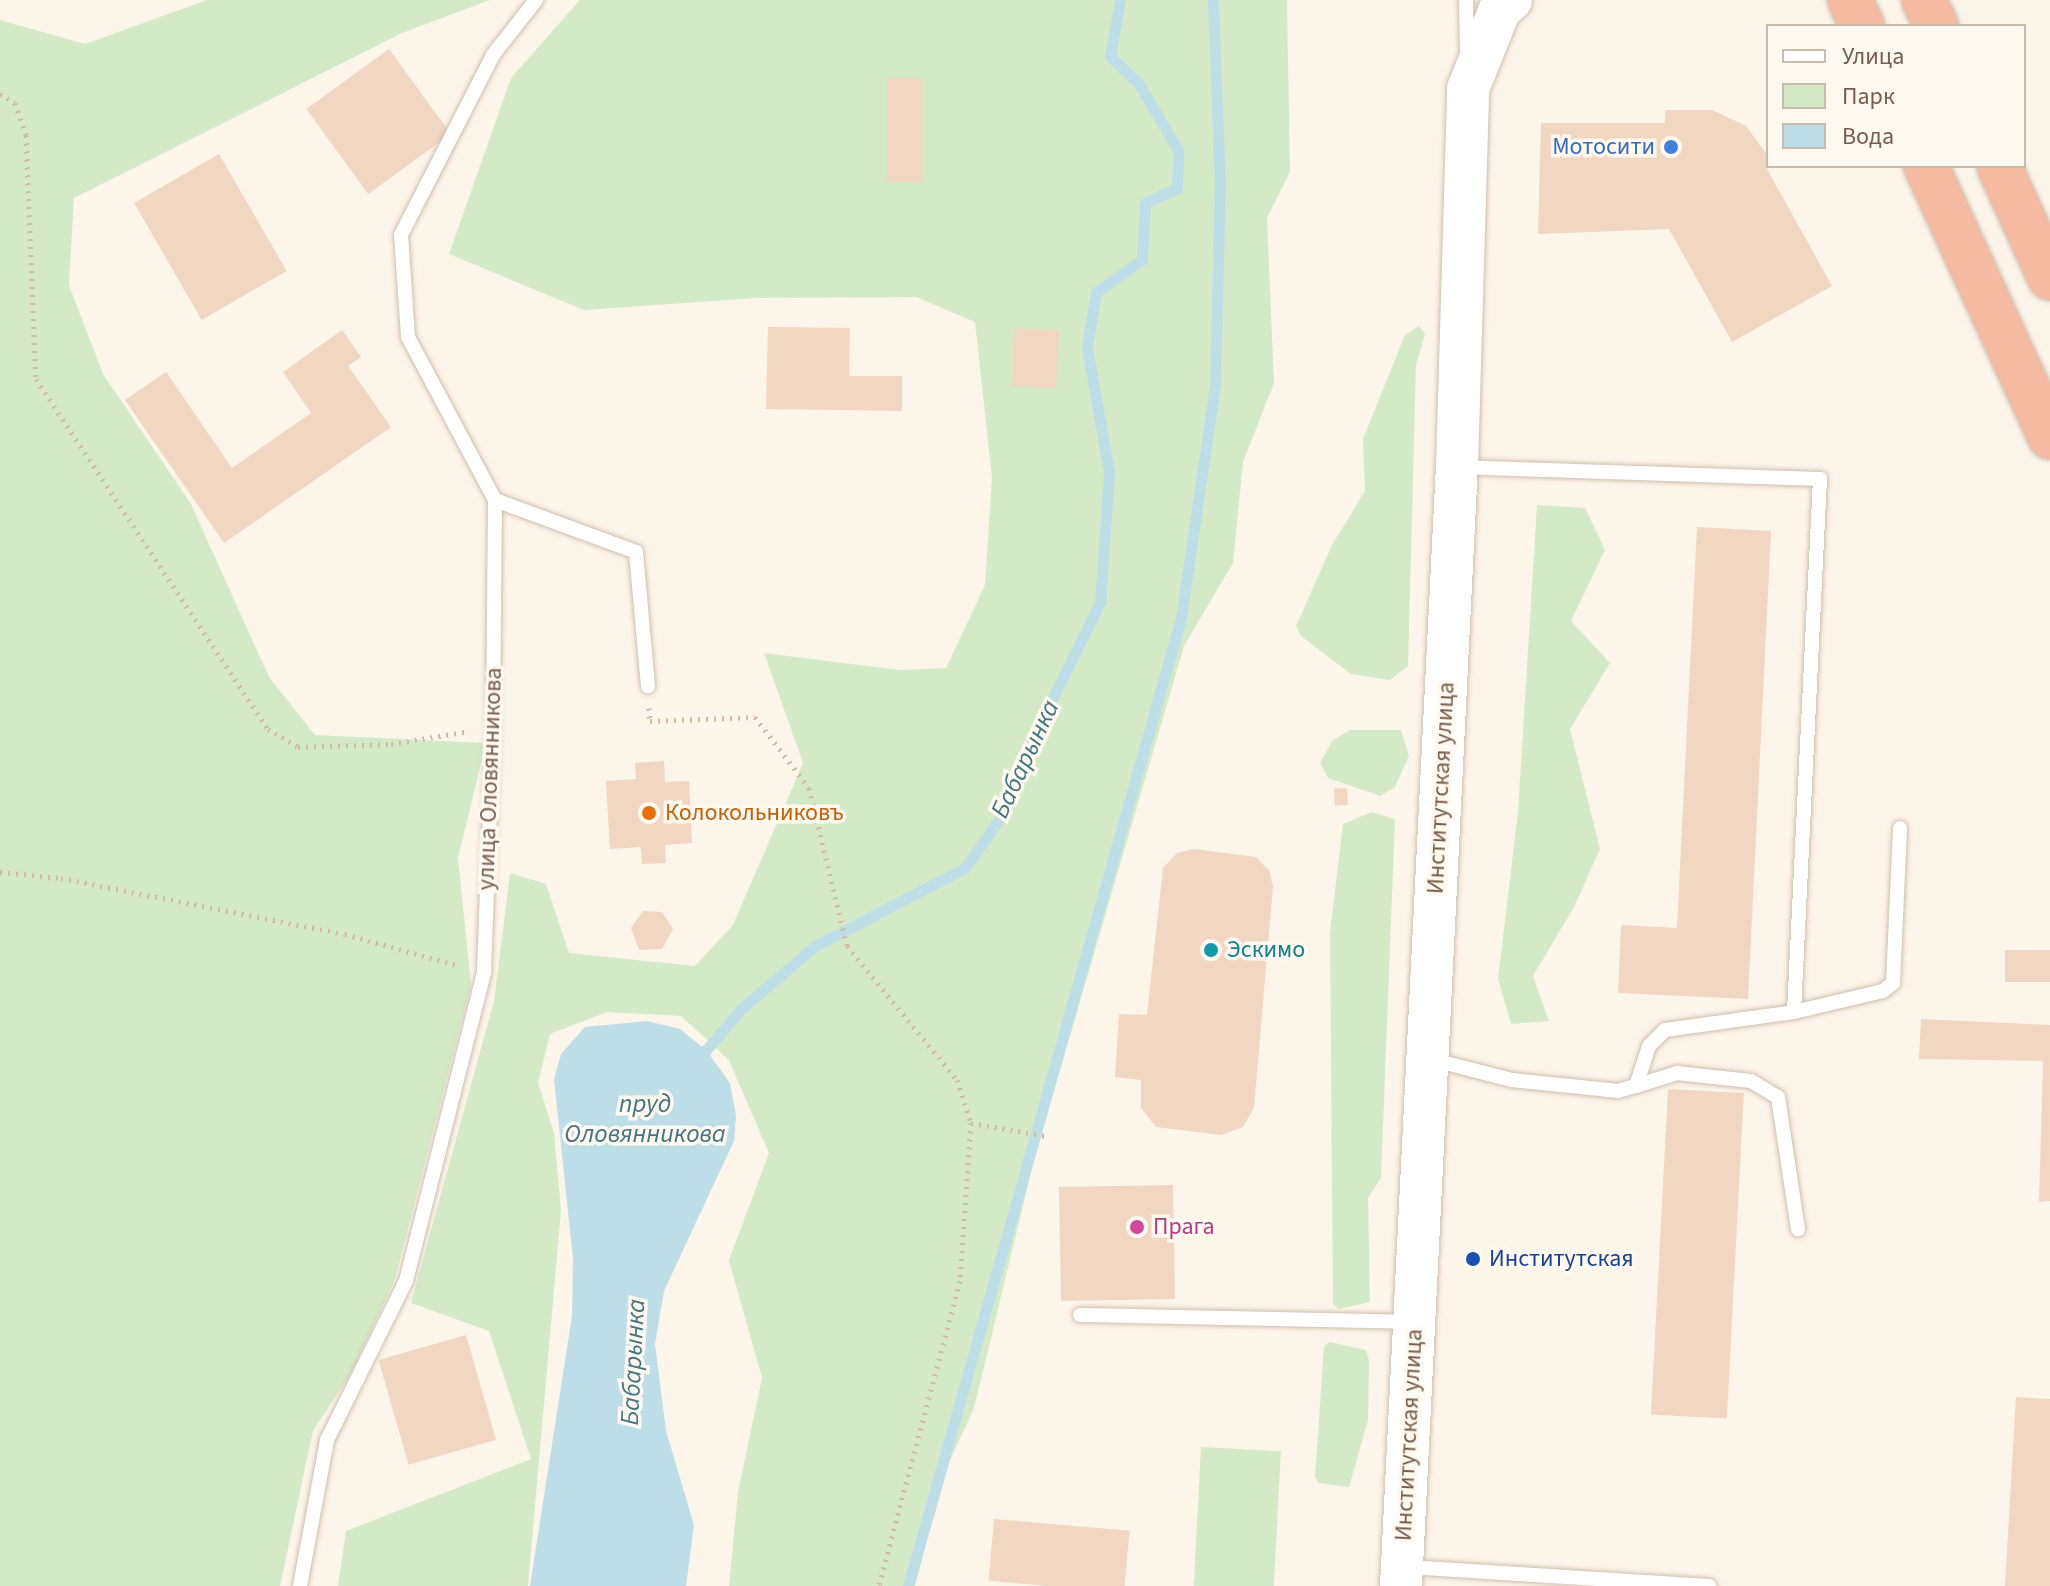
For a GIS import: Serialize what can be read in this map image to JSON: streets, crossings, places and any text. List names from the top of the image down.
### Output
{
  "streets": {
    "street": ["Институтская улица"],
    "lane": ["улица Оловянникова"]
  },
  "water": ["Бабарынка", "пруд Оловянникова"],
  "places": [
    "Мотосити",
    "Колокольниковъ",
    "Эскимо",
    "Прага",
    "Институтская"
  ],
  "legend": ["Улица", "Парк", "Вода"]
}
